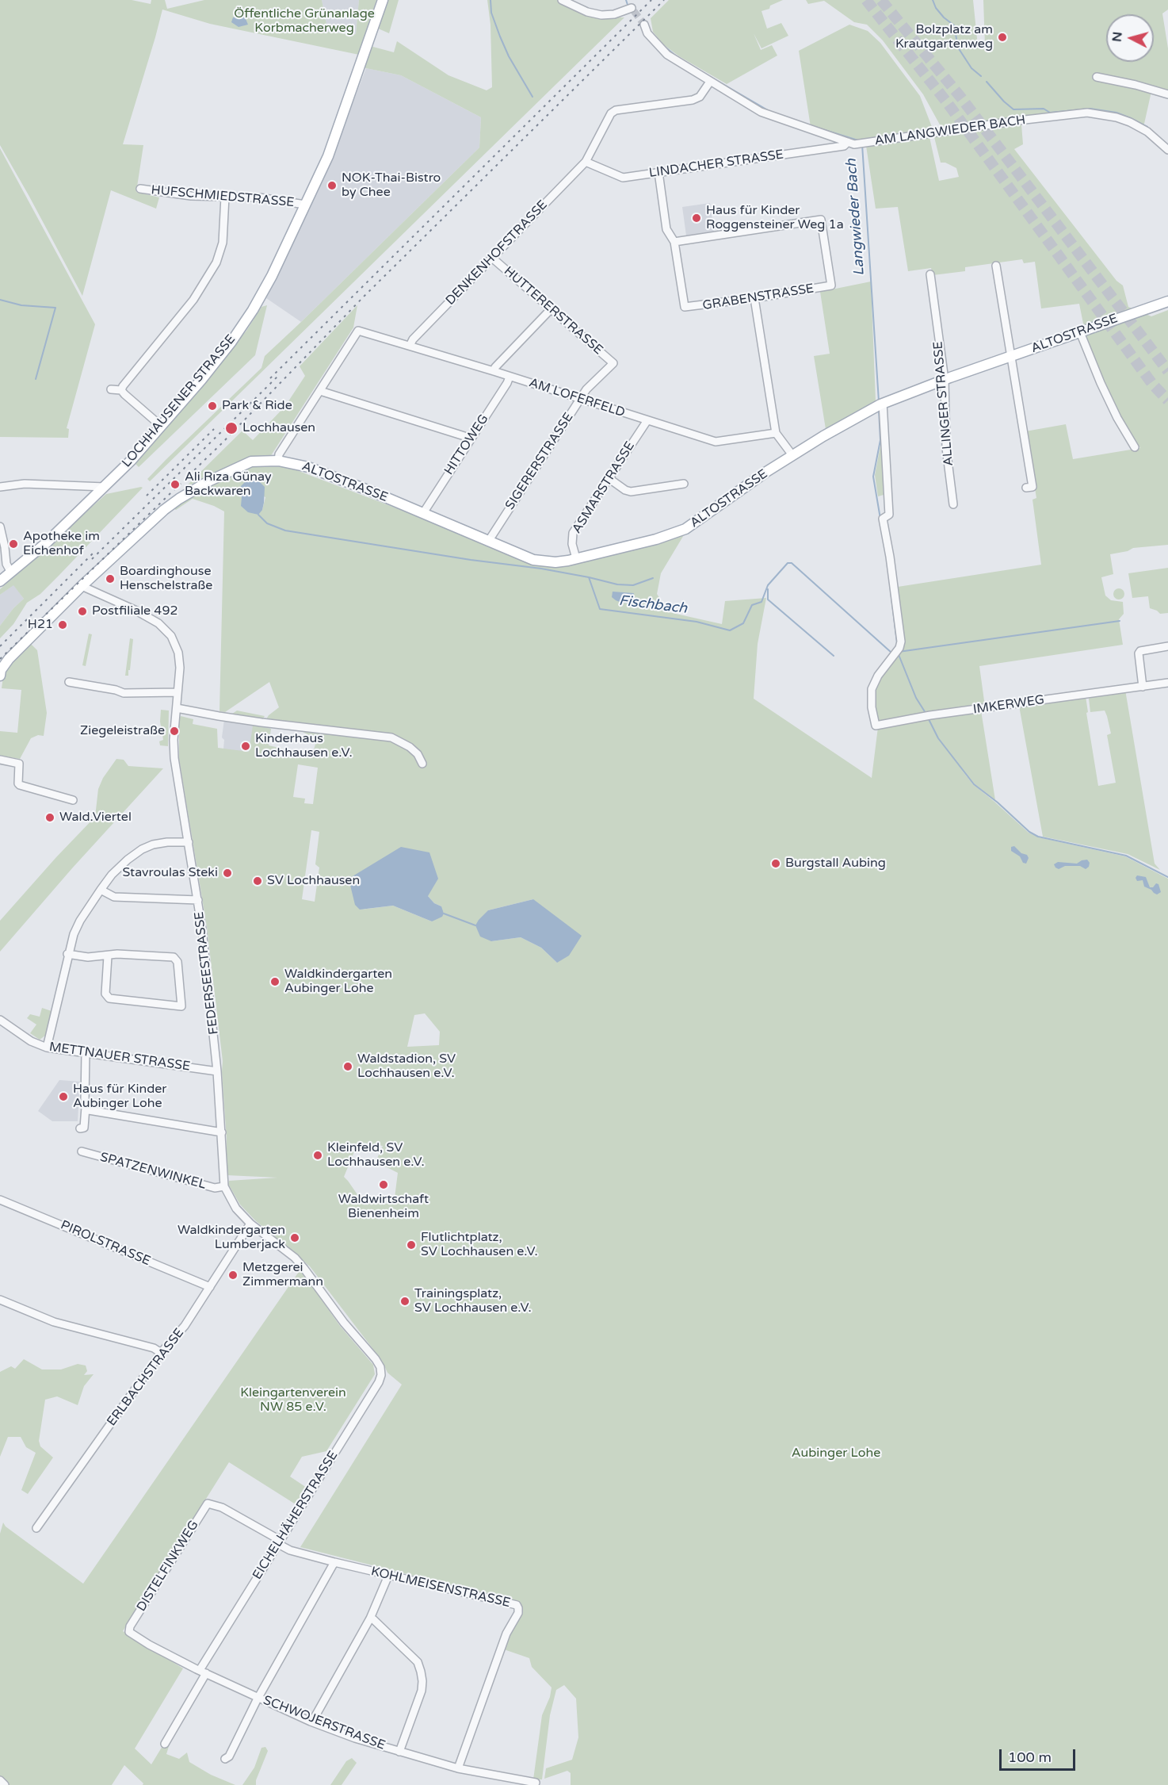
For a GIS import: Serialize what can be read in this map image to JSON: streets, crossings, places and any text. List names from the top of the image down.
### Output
{
  "streets": {
    "main road": ["ALTOSTRASSE", "LOCHHAUSENER STRASSE"],
    "street": [
      "AM LANGWIEDER BACH",
      "LINDACHER STRASSE",
      "HUFSCHMIEDSTRASSE",
      "DENKENHOFSTRASSE",
      "GRABENSTRASSE",
      "HUTTERERSTRASSE",
      "AM LOFERFELD",
      "ALLINGER STRASSE",
      "HITTOWEG",
      "SIGERERSTRASSE",
      "ASMARSTRASSE",
      "IMKERWEG",
      "FEDERSEESTRASSE",
      "METTNAUER STRASSE",
      "SPATZENWINKEL",
      "PIROLSTRASSE",
      "ERLBACHSTRASSE",
      "EICHELHÄHERSTRASSE",
      "DISTELFINKWEG",
      "KOHLMEISENSTRASSE",
      "SCHWOJERSTRASSE"
    ]
  },
  "crossings": [
    ["AM LANGWIEDER BACH", "LINDACHER STRASSE"],
    ["AM LANGWIEDER BACH", "DENKENHOFSTRASSE"],
    ["LINDACHER STRASSE", "DENKENHOFSTRASSE"],
    ["HUFSCHMIEDSTRASSE", "LOCHHAUSENER STRASSE"],
    ["DENKENHOFSTRASSE", "HUTTERERSTRASSE"],
    ["DENKENHOFSTRASSE", "AM LOFERFELD"],
    ["HUTTERERSTRASSE", "SIGERERSTRASSE"],
    ["ALTOSTRASSE", "ALLINGER STRASSE"],
    ["ALTOSTRASSE", "HITTOWEG"],
    ["ALTOSTRASSE", "SIGERERSTRASSE"],
    ["ALTOSTRASSE", "ASMARSTRASSE"],
    ["ALTOSTRASSE", "IMKERWEG"],
    ["ALTOSTRASSE", "FEDERSEESTRASSE"],
    ["AM LOFERFELD", "HITTOWEG"],
    ["AM LOFERFELD", "SIGERERSTRASSE"],
    ["AM LOFERFELD", "ASMARSTRASSE"],
    ["FEDERSEESTRASSE", "METTNAUER STRASSE"],
    ["FEDERSEESTRASSE", "SPATZENWINKEL"],
    ["FEDERSEESTRASSE", "ERLBACHSTRASSE"],
    ["FEDERSEESTRASSE", "EICHELHÄHERSTRASSE"],
    ["PIROLSTRASSE", "ERLBACHSTRASSE"],
    ["EICHELHÄHERSTRASSE", "KOHLMEISENSTRASSE"],
    ["EICHELHÄHERSTRASSE", "SCHWOJERSTRASSE"],
    ["DISTELFINKWEG", "KOHLMEISENSTRASSE"],
    ["DISTELFINKWEG", "SCHWOJERSTRASSE"],
    ["KOHLMEISENSTRASSE", "SCHWOJERSTRASSE"]
  ],
  "water": ["Langwieder Bach", "Fischbach"],
  "parks": ["Öffentliche Grünanlage Korbmacherweg", "Kleingartenverein NW 85 e.V.", "Aubinger Lohe"],
  "places": [
    "Bolzplatz am Krautgartenweg",
    "NOK-Thai-Bistro by Chee",
    "Haus für Kinder Roggensteiner Weg 1a",
    "Park & Ride",
    "Lochhausen",
    "Ali Rıza Günay Backwaren",
    "Apotheke im Eichenhof",
    "Boardinghouse Henschelstraße",
    "Postfiliale 492",
    "H21",
    "Ziegeleistraße",
    "Kinderhaus Lochhausen e.V.",
    "Wald.Viertel",
    "Burgstall Aubing",
    "Stavroulas Steki",
    "SV Lochhausen",
    "Waldkindergarten Aubinger Lohe",
    "Waldstadion, SV Lochhausen e.V.",
    "Haus für Kinder Aubinger Lohe",
    "Kleinfeld, SV Lochhausen e.V.",
    "Waldwirtschaft Bienenheim",
    "Waldkindergarten Lumberjack",
    "Flutlichtplatz, SV Lochhausen e.V.",
    "Metzgerei Zimmermann",
    "Trainingsplatz, SV Lochhausen e.V."
  ],
  "scale_bar": "100 m",
  "north": "left"
}
